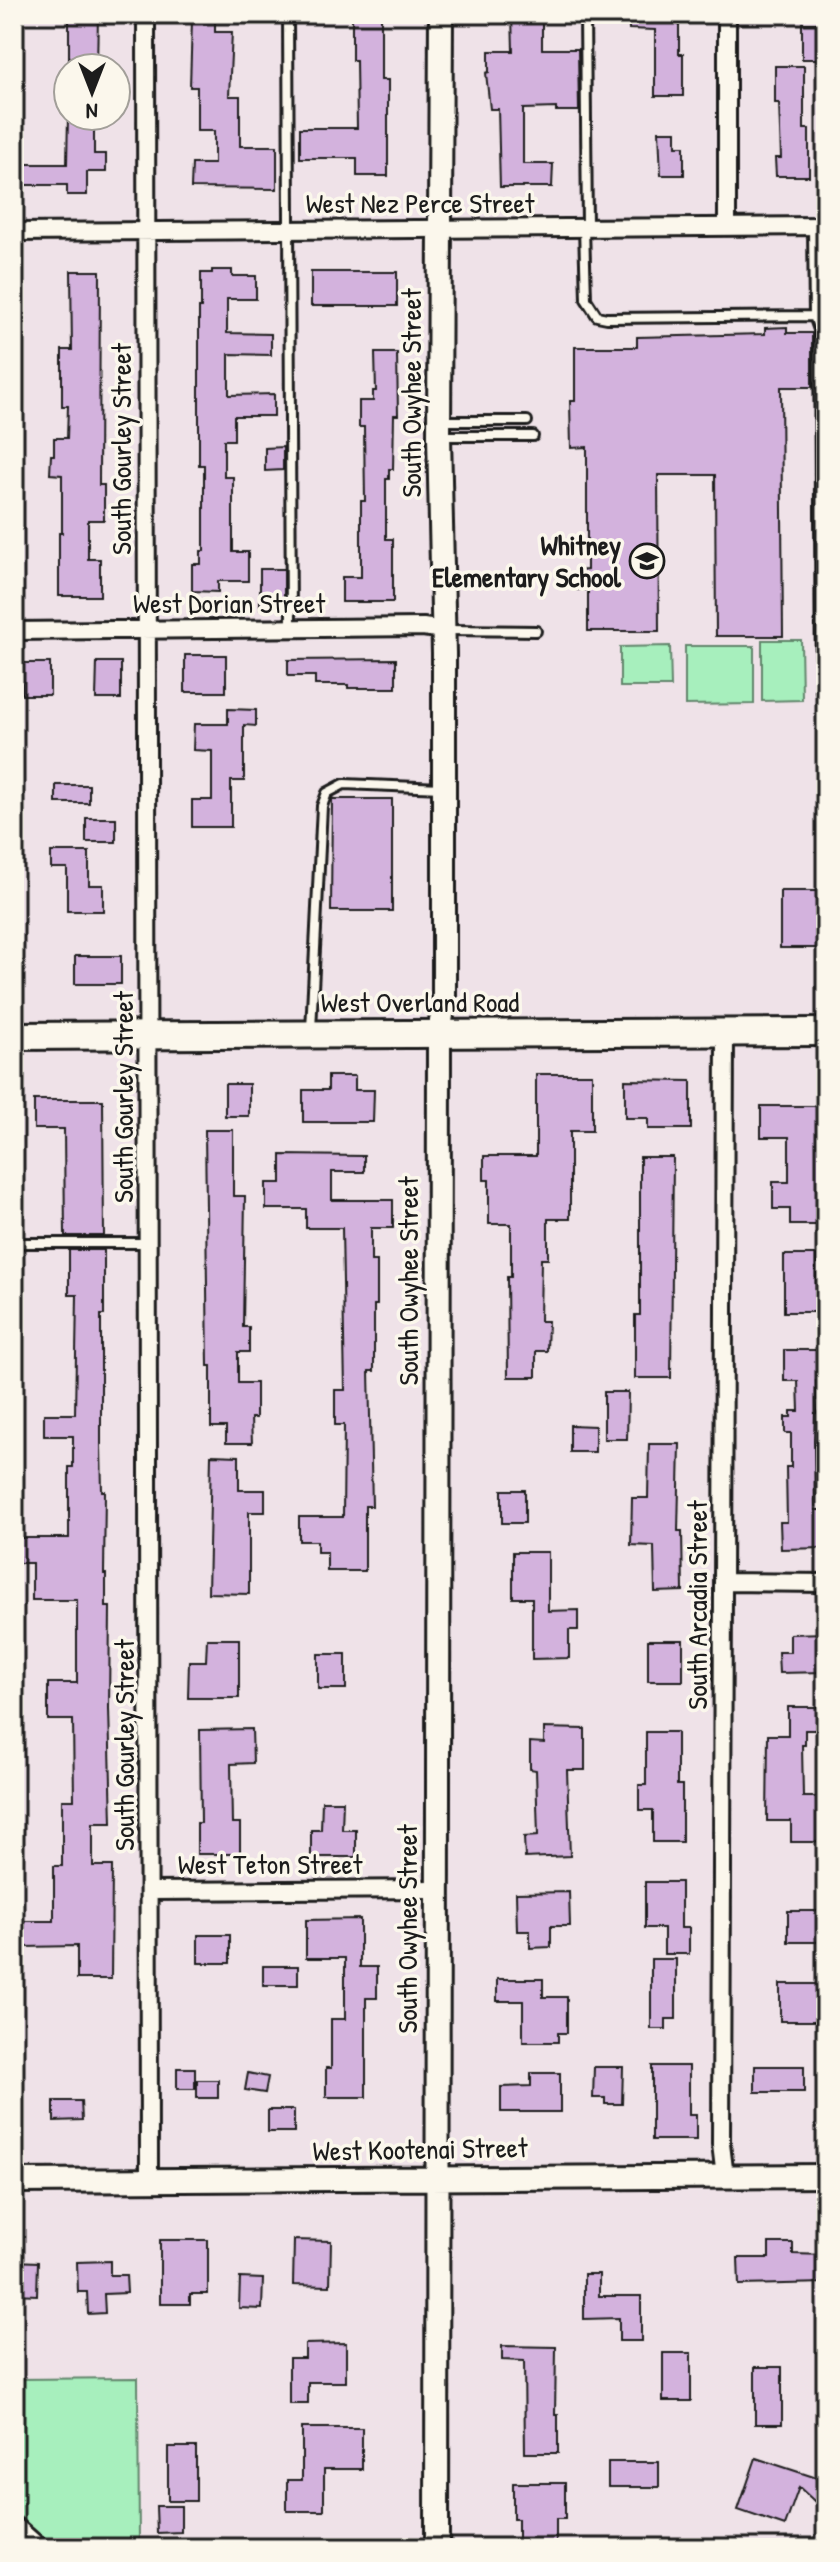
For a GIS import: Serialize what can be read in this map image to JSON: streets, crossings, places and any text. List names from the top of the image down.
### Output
{
  "streets": {
    "main road": ["West Overland Road"],
    "street": [
      "West Nez Perce Street",
      "South Owyhee Street",
      "South Gourley Street",
      "West Dorian Street",
      "South Arcadia Street",
      "West Teton Street",
      "West Kootenai Street"
    ]
  },
  "crossings": [
    ["West Nez Perce Street", "South Owyhee Street"],
    ["West Nez Perce Street", "South Gourley Street"],
    ["South Owyhee Street", "West Dorian Street"],
    ["South Owyhee Street", "West Overland Road"],
    ["South Owyhee Street", "West Teton Street"],
    ["South Owyhee Street", "West Kootenai Street"],
    ["South Gourley Street", "West Dorian Street"],
    ["South Gourley Street", "West Overland Road"],
    ["South Gourley Street", "West Teton Street"],
    ["South Gourley Street", "West Kootenai Street"],
    ["West Overland Road", "South Arcadia Street"],
    ["South Arcadia Street", "West Kootenai Street"]
  ],
  "places": {
    "school or university": ["Whitney Elementary School"]
  },
  "north": "bottom"
}
